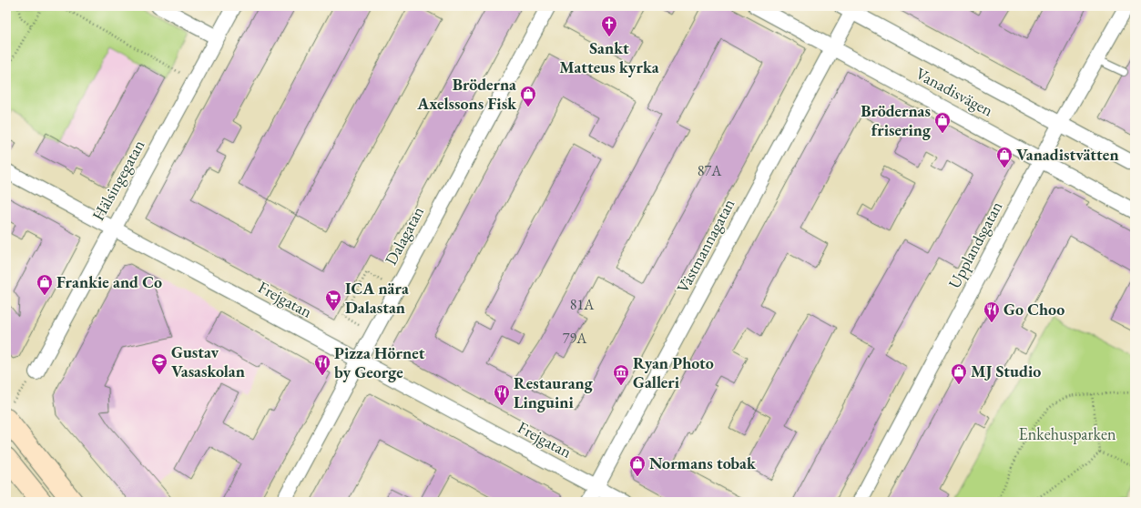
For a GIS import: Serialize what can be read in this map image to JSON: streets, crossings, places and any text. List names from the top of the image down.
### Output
{
  "streets": {
    "street": [
      "Vanadisvägen",
      "Hälsingegatan",
      "Dalagatan",
      "Upplandsgatan",
      "Västmannagatan",
      "Frejgatan"
    ]
  },
  "crossings": [
    ["Vanadisvägen", "Upplandsgatan"],
    ["Vanadisvägen", "Västmannagatan"],
    ["Hälsingegatan", "Frejgatan"],
    ["Dalagatan", "Frejgatan"],
    ["Västmannagatan", "Frejgatan"]
  ],
  "parks": ["Enkehusparken"],
  "places": {
    "church": ["Sankt Matteus kyrka"],
    "shop": [
      "Bröderna Axelssons Fisk",
      "Brödernas frisering",
      "Vanadistvätten",
      "Frankie and Co",
      "MJ Studio",
      "Normans tobak"
    ],
    "supermarket": ["ICA nära Dalastan"],
    "restaurant": ["Go Choo", "Pizza Hörnet by George", "Restaurang Linguini"],
    "school or university": ["Gustav Vasaskolan"],
    "museum": ["Ryan Photo Galleri"]
  },
  "house_numbers": ["87A", "81A", "79A"]
}
